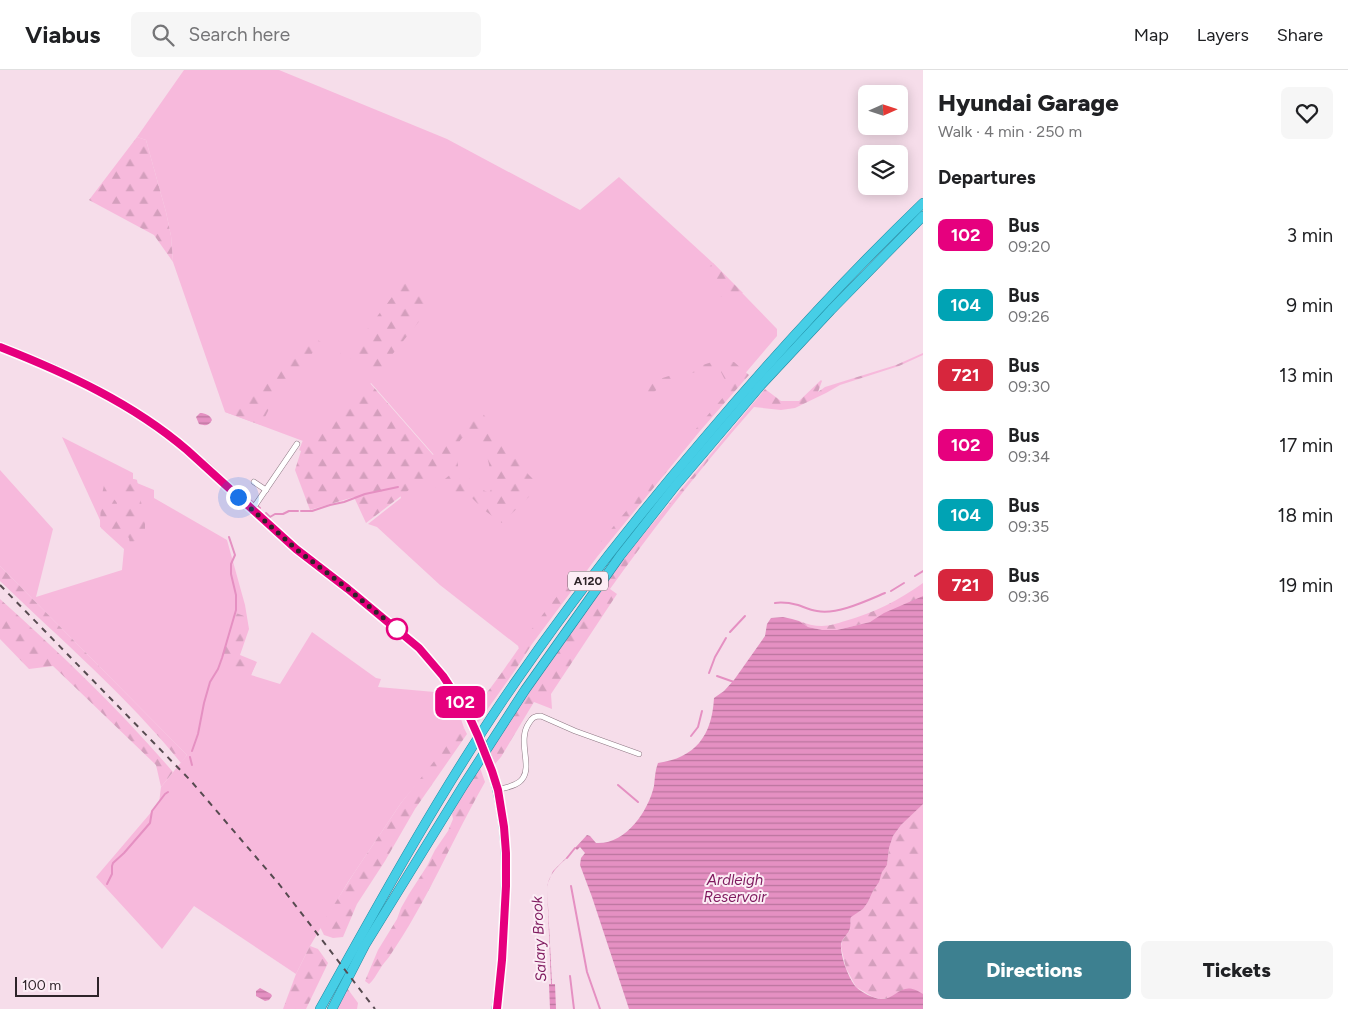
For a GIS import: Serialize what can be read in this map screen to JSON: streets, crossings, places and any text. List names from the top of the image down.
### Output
{
  "streets": {
    "highway": ["A120"]
  },
  "water": ["Ardleigh Reservoir", "Salary Brook"],
  "lines": ["bus line 102"],
  "scale_bar": "100 m",
  "north": "right",
  "page": {
    "header": "Viabus",
    "search": "Search here",
    "nav": ["Map", "Layers", "Share"],
    "on_map": "102",
    "heading": [
      ["Hyundai Garage", "Walk · 4 min · 250 m"],
      "Departures"
    ],
    "list": [
      {
        "mark": "102",
        "name": "Bus",
        "note": "09:20",
        "value": "3 min"
      },
      {
        "mark": "104",
        "name": "Bus",
        "note": "09:26",
        "value": "9 min"
      },
      {
        "mark": "721",
        "name": "Bus",
        "note": "09:30",
        "value": "13 min"
      },
      {
        "mark": "102",
        "name": "Bus",
        "note": "09:34",
        "value": "17 min"
      },
      {
        "mark": "104",
        "name": "Bus",
        "note": "09:35",
        "value": "18 min"
      },
      {
        "mark": "721",
        "name": "Bus",
        "note": "09:36",
        "value": "19 min"
      }
    ],
    "buttons": ["Directions", "Tickets"],
    "scale": "100 m"
  }
}
